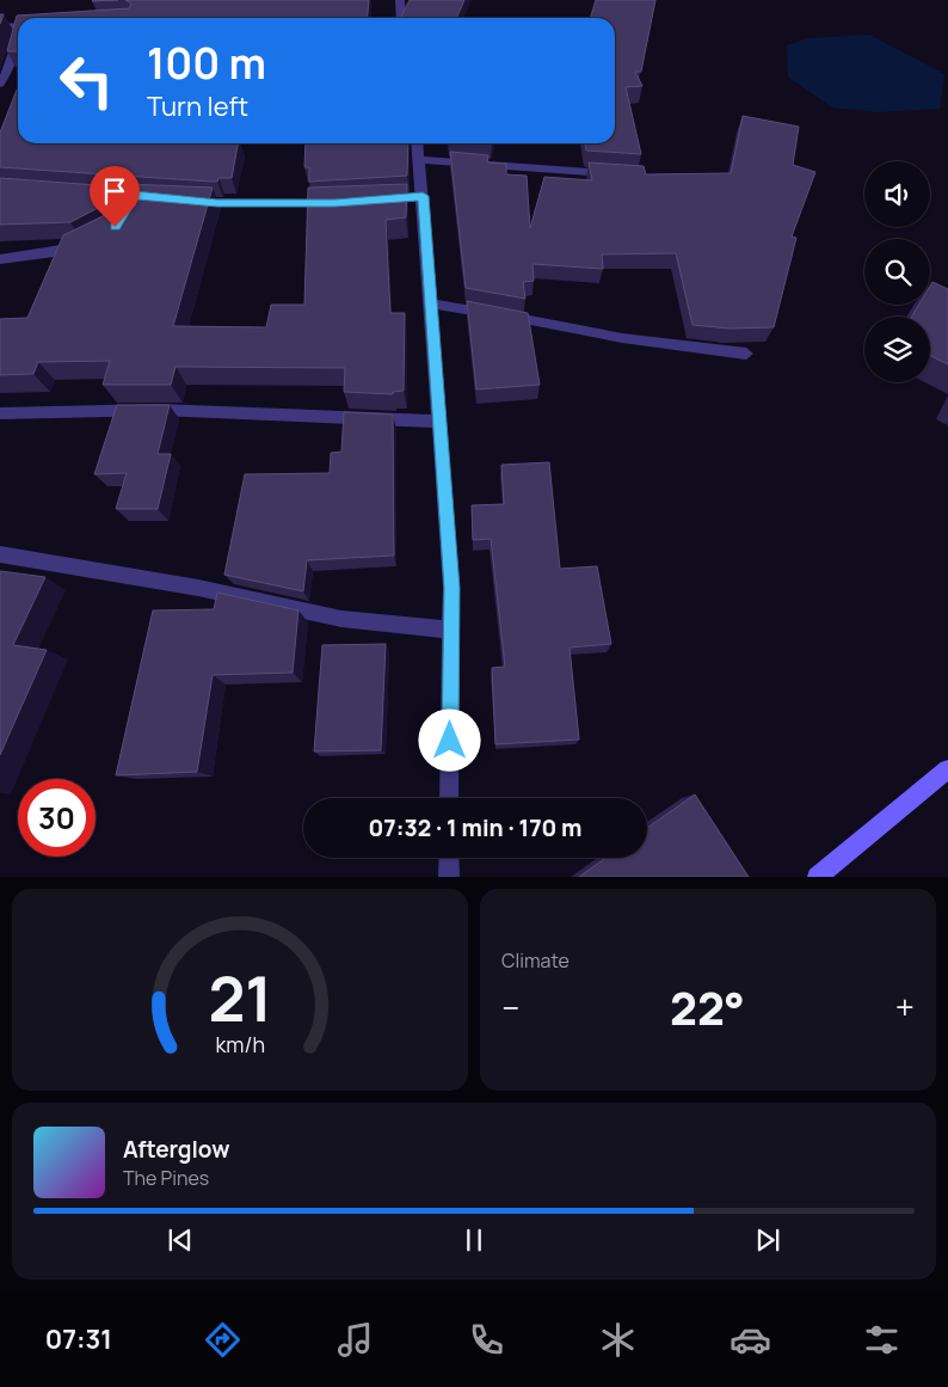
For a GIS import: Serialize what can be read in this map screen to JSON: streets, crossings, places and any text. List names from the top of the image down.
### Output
{
  "page": {
    "turn": ["100 m", "Turn left"],
    "limit": "30",
    "trip": "07:32 · 1 min · 170 m",
    "tile": "Climate",
    "heat": ["−", "22°", "+"],
    "song": ["Afterglow", "The Pines"],
    "tabs": "07:31",
    "gauge": ["21", "km/h"]
  }
}
